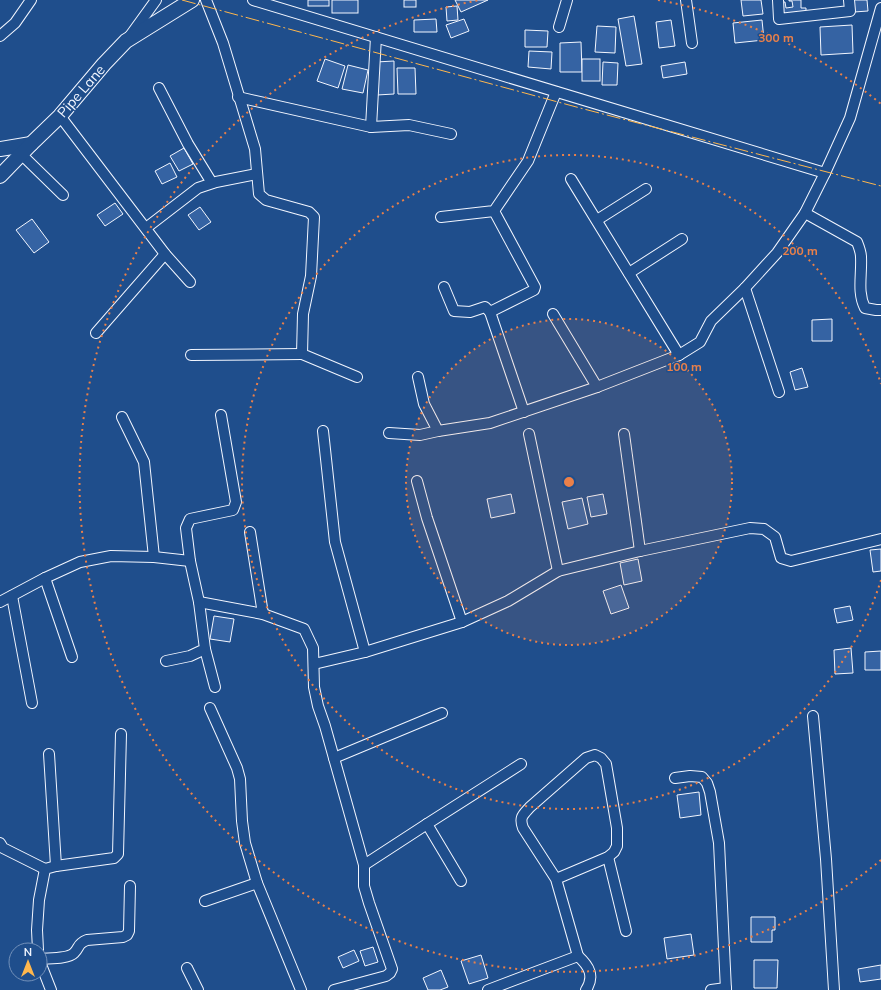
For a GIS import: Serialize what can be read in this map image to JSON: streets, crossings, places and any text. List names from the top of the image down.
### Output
{
  "streets": {
    "street": ["Pipe Lane"]
  },
  "north": "top",
  "rings": ["300 m", "200 m", "100 m"]
}
